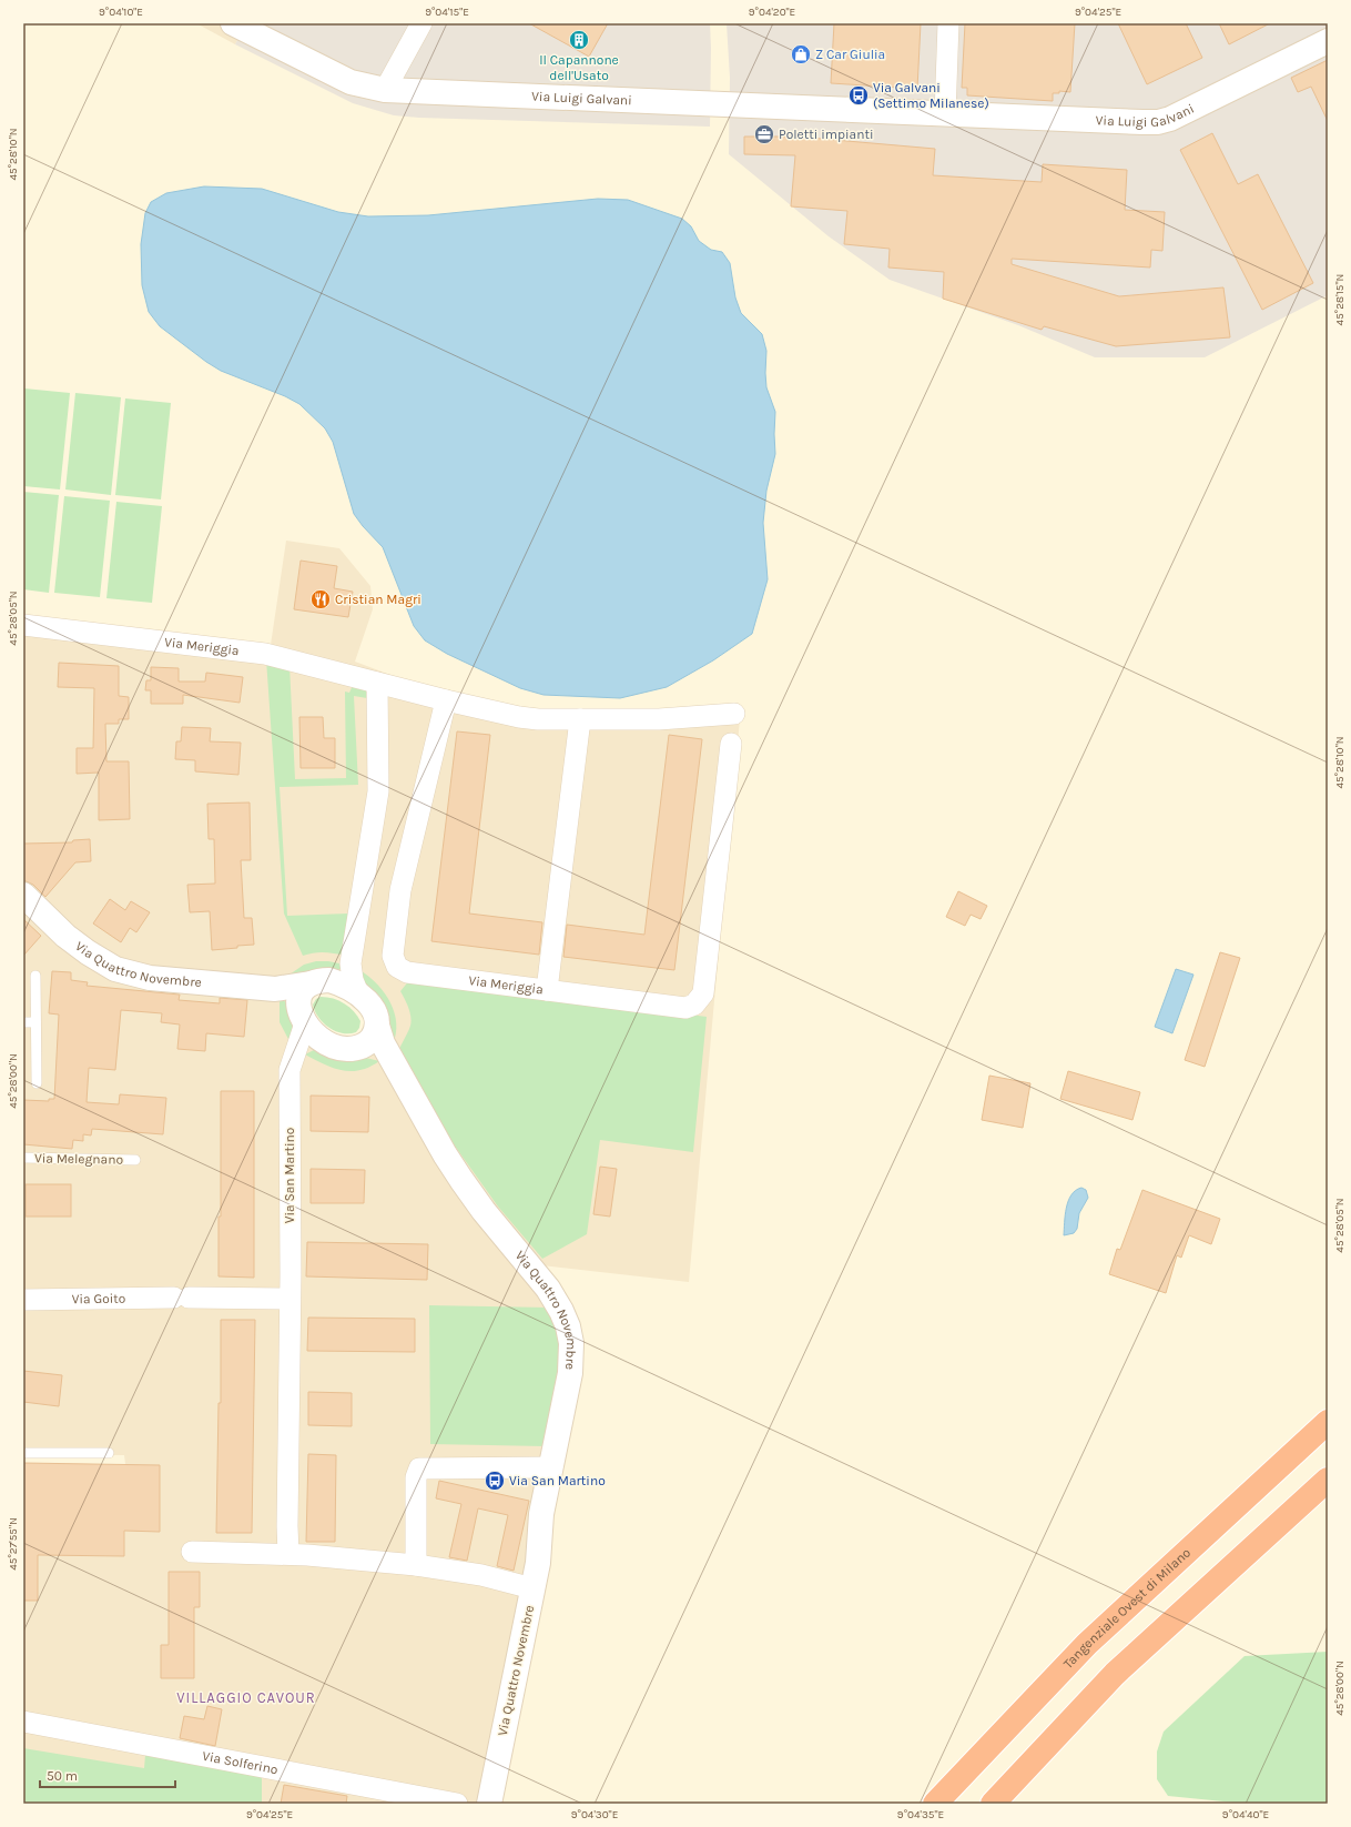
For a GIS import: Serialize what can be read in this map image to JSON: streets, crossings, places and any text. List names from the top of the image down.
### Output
{
  "streets": {
    "highway": ["Tangenziale Ovest di Milano"],
    "street": [
      "Via Luigi Galvani",
      "Via Meriggia",
      "Via Quattro Novembre",
      "Via San Martino",
      "Via Goito",
      "Via Solferino"
    ],
    "lane": ["Via Melegnano"]
  },
  "crossings": [
    ["Via Quattro Novembre", "Via San Martino"],
    ["Via San Martino", "Via Goito"]
  ],
  "districts": ["VILLAGGIO CAVOUR"],
  "places": {
    "building": ["Il Capannone dell'Usato"],
    "shop": ["Z Car Giulia"],
    "bus stop": ["Via Galvani (Settimo Milanese)", "Via San Martino"],
    "office": ["Poletti impianti"],
    "restaurant": ["Cristian Magri"]
  },
  "scale_bar": "50 m",
  "coordinates": [
    "9°04'10\"E",
    "9°04'15\"E",
    "9°04'20\"E",
    "9°04'25\"E",
    "45°28'10\"N",
    "45°28'15\"N",
    "45°28'05\"N",
    "45°28'00\"N",
    "45°27'55\"N",
    "9°04'30\"E",
    "9°04'35\"E",
    "9°04'40\"E"
  ]
}
